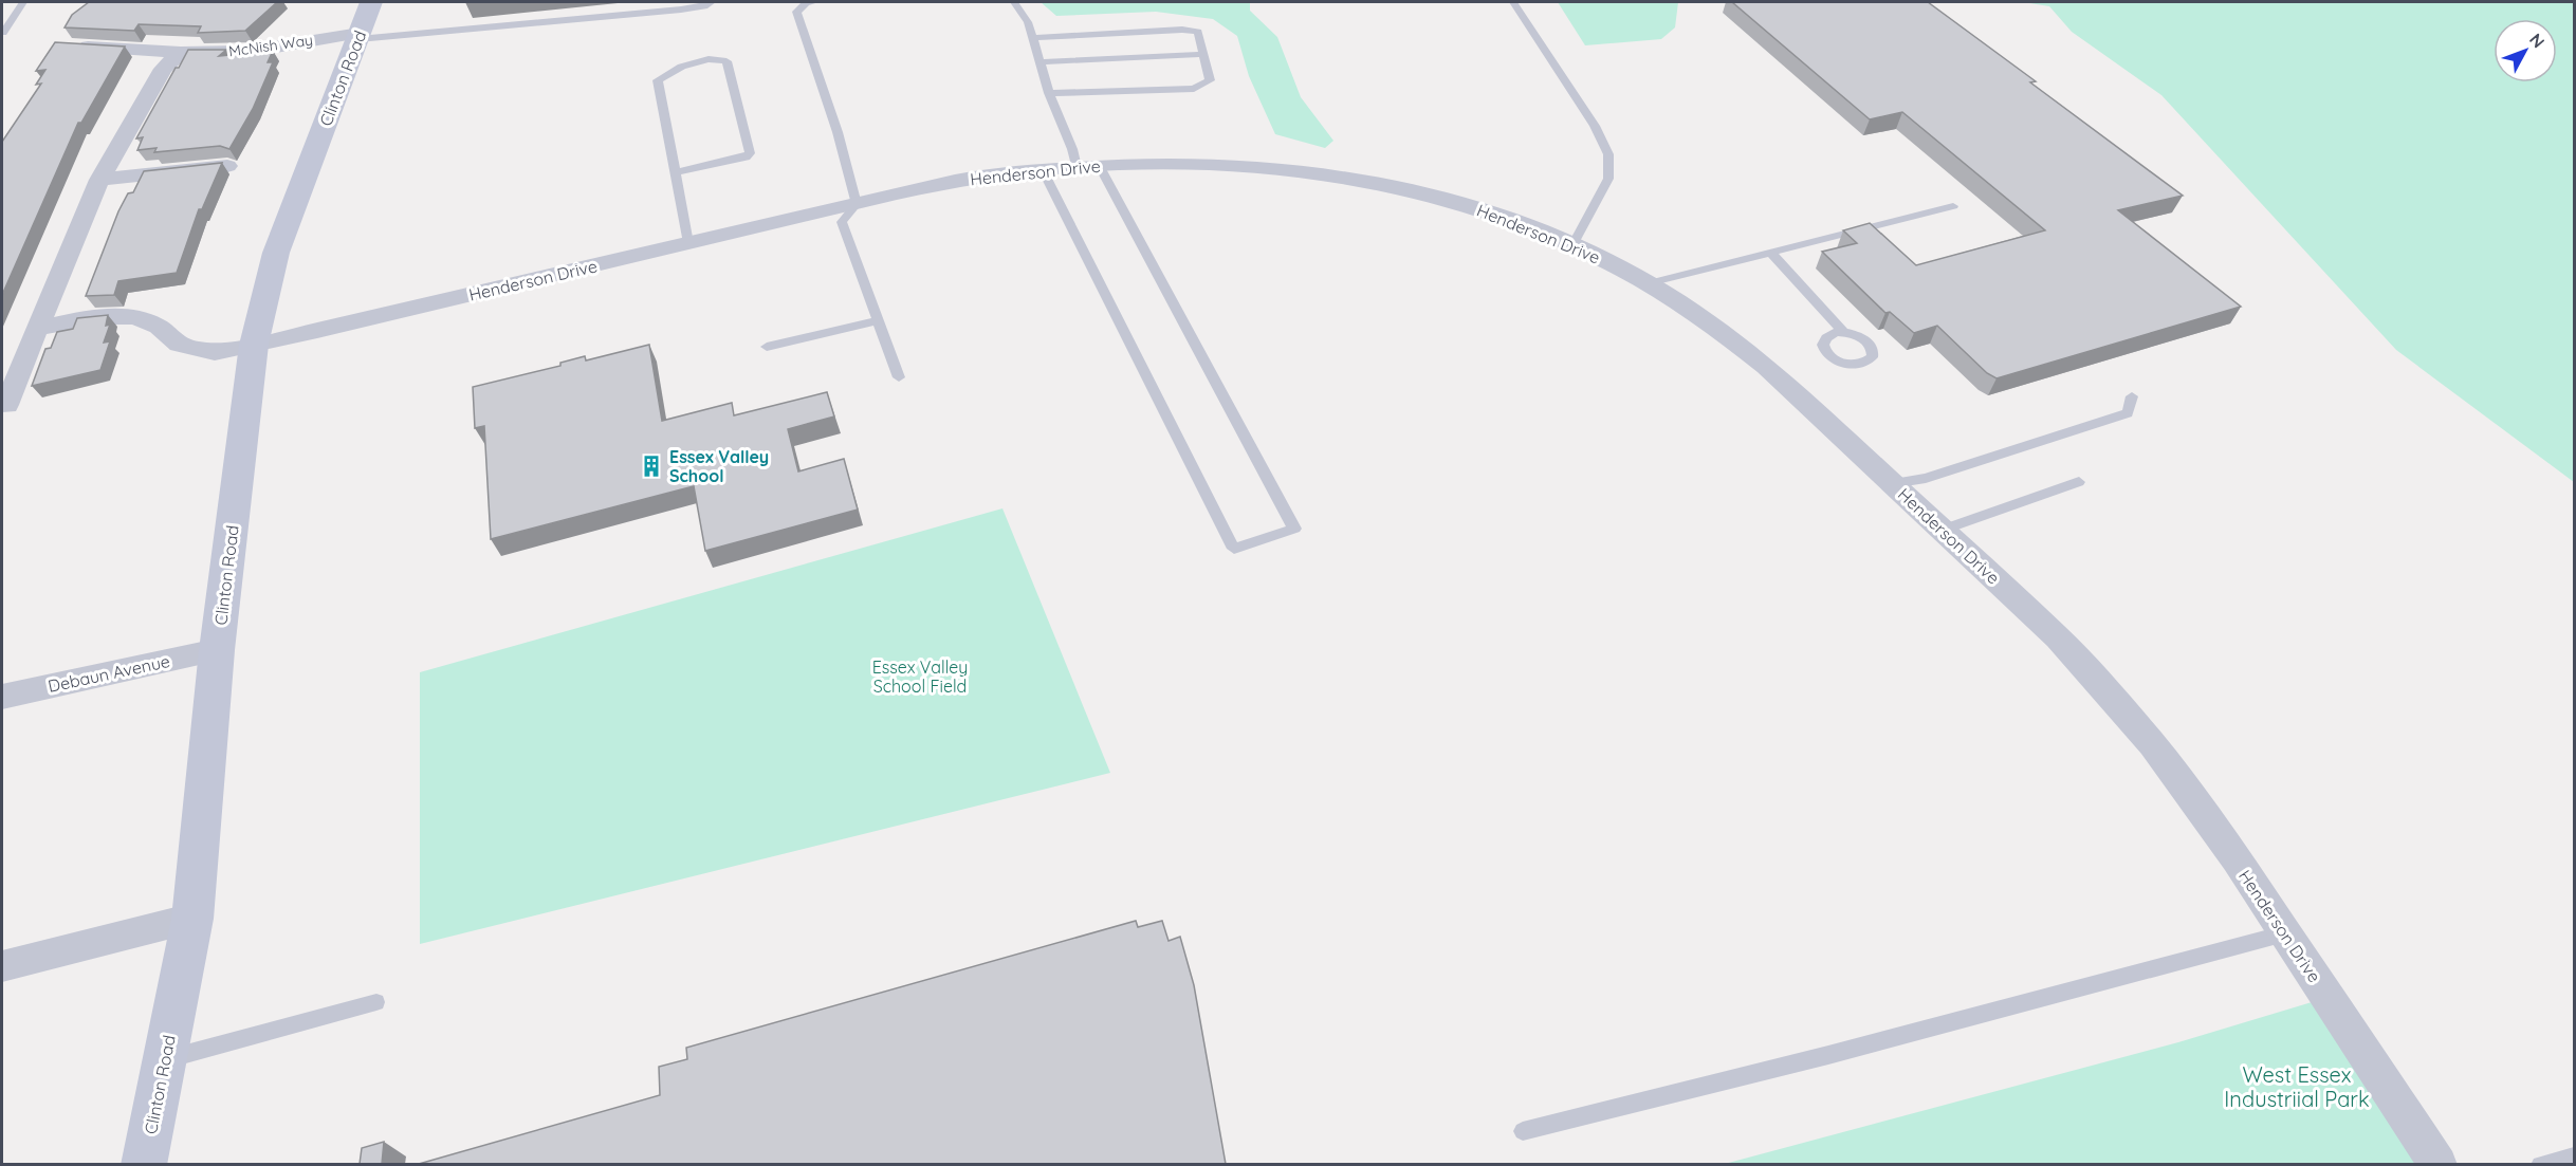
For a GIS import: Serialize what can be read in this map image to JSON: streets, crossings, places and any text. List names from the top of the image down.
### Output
{
  "streets": {
    "street": [
      "McNish Way",
      "Clinton Road",
      "Henderson Drive",
      "Debaun Avenue"
    ]
  },
  "crossings": [
    ["McNish Way", "Clinton Road"],
    ["Clinton Road", "Henderson Drive"],
    ["Clinton Road", "Debaun Avenue"]
  ],
  "parks": ["Essex Valley School Field", "West Essex Industriial Park"],
  "places": {
    "building": ["Essex Valley School"]
  },
  "north": "top right"
}
